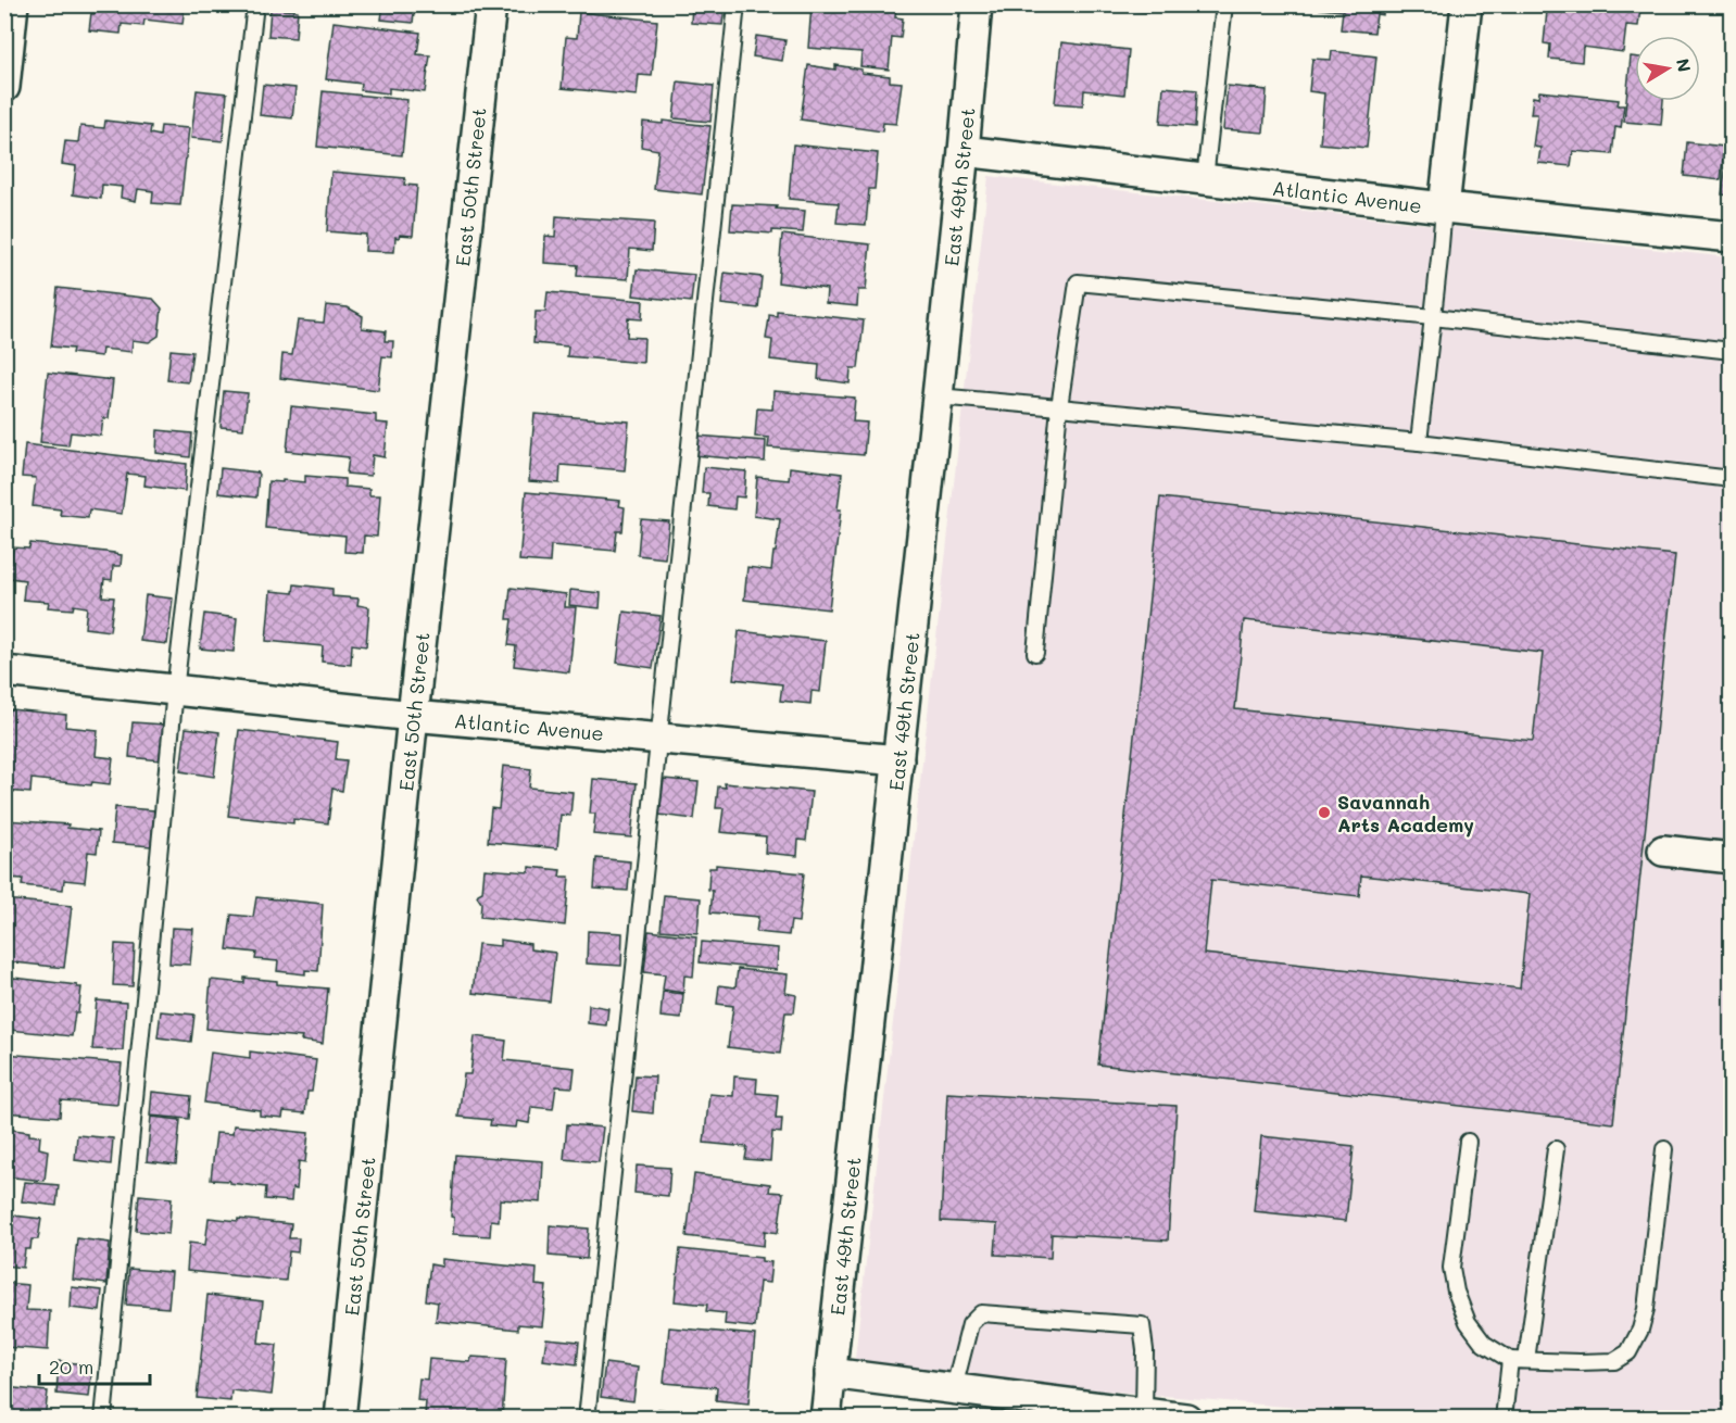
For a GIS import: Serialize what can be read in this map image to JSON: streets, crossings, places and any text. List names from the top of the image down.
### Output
{
  "streets": {
    "street": ["East 50th Street", "East 49th Street", "Atlantic Avenue"]
  },
  "crossings": [
    ["East 50th Street", "Atlantic Avenue"],
    ["East 49th Street", "Atlantic Avenue"]
  ],
  "places": ["Savannah Arts Academy"],
  "scale_bar": "20 m",
  "north": "right"
}
